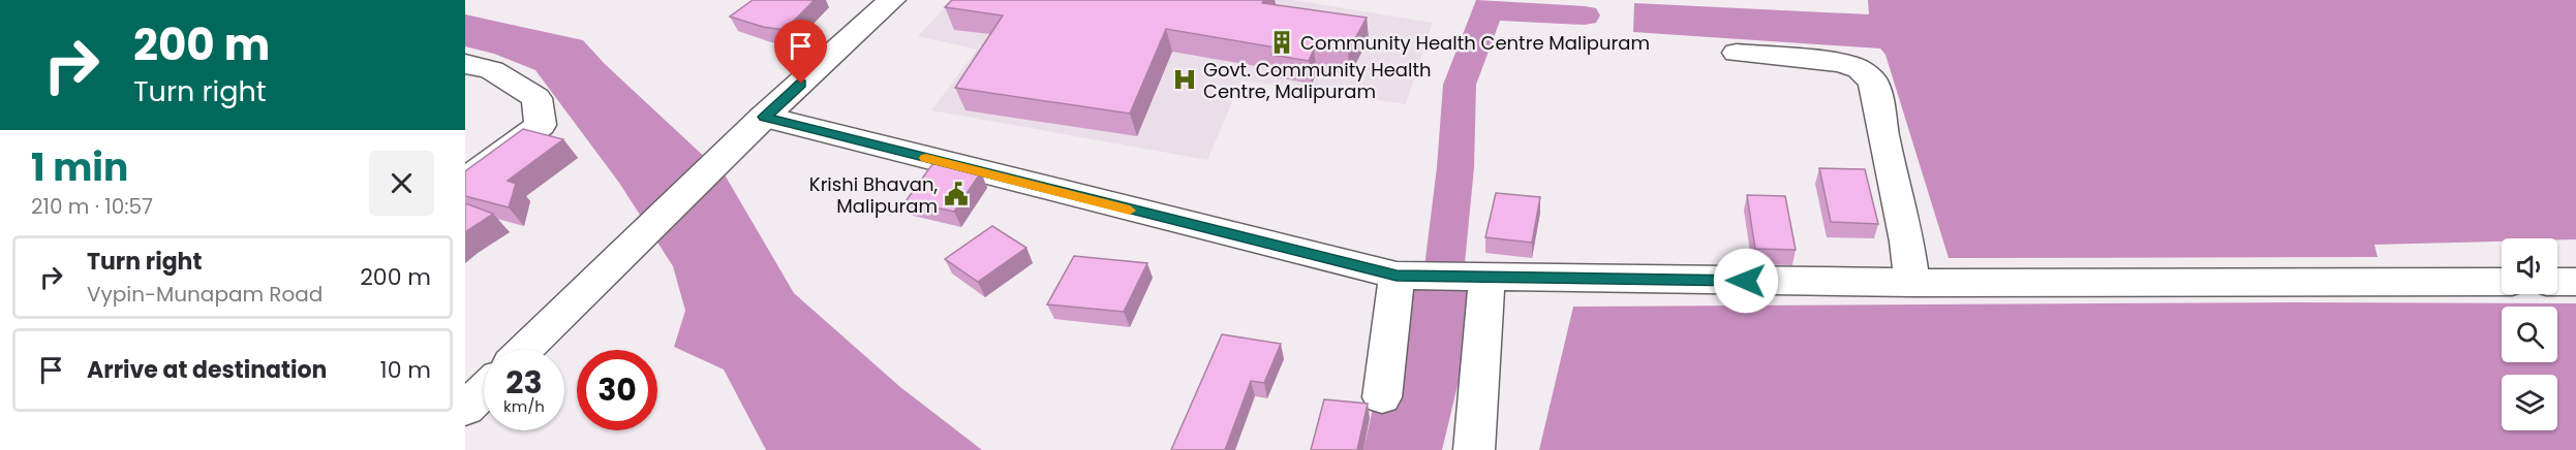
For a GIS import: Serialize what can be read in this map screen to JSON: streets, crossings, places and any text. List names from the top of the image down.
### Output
{
  "places": {
    "building": ["Community Health Centre Malipuram"],
    "hospital": ["Govt. Community Health Centre, Malipuram"],
    "public building": ["Krishi Bhavan, Malipuram"]
  },
  "page": {
    "turn": ["200 m", "Turn right"],
    "heading": ["1 min", "210 m · 10:57"],
    "list": [
      {
        "name": "Turn right",
        "note": "Vypin-Munapam Road",
        "value": "200 m"
      },
      {
        "name": "Arrive at destination",
        "value": "10 m"
      }
    ],
    "speed": "23 km/h",
    "limit": "30"
  }
}
